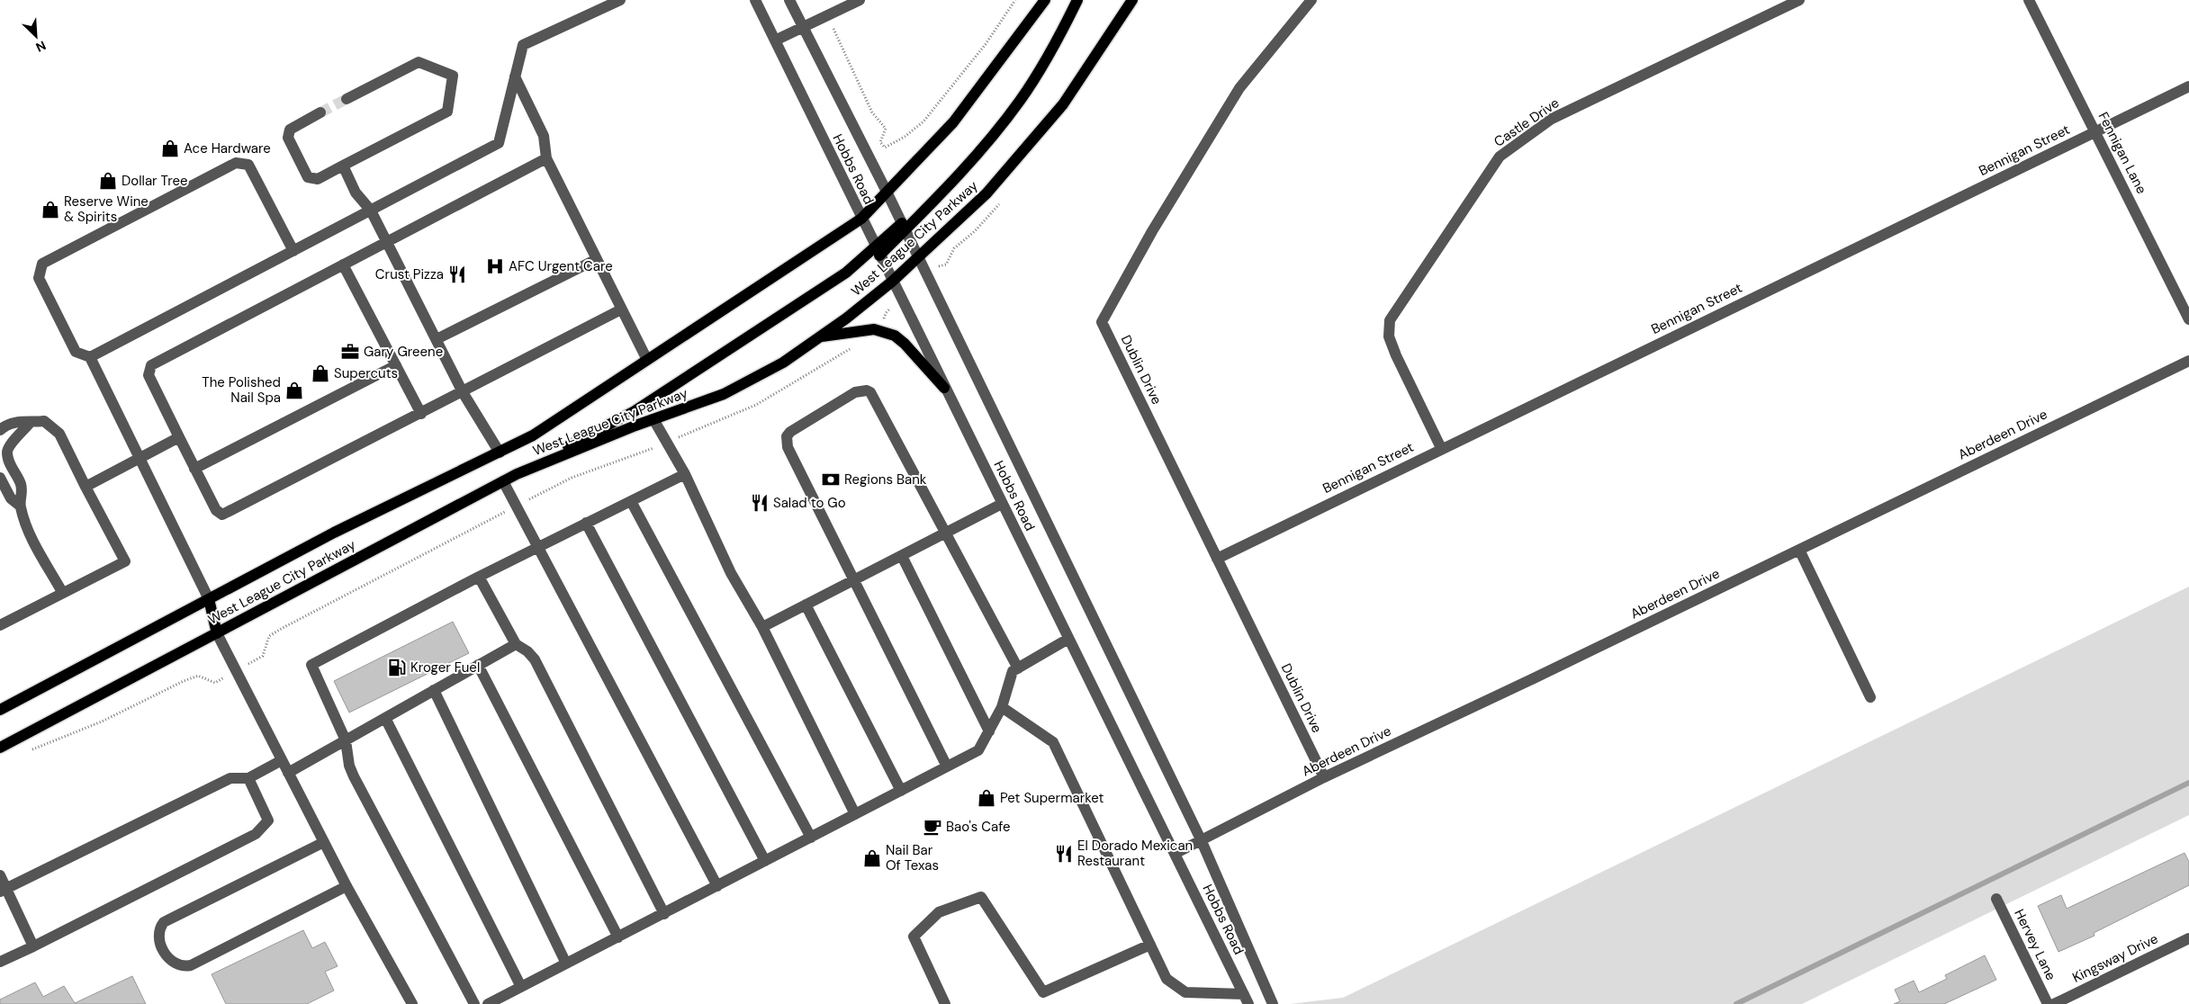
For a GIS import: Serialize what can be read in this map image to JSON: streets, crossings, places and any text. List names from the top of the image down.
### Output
{
  "streets": {
    "main road": ["West League City Parkway"],
    "street": [
      "Castle Drive",
      "Bennigan Street",
      "Fennigan Lane",
      "Hobbs Road",
      "Dublin Drive",
      "Aberdeen Drive",
      "Hervey Lane",
      "Kingsway Drive"
    ]
  },
  "crossings": [
    ["Castle Drive", "Bennigan Street"],
    ["Bennigan Street", "Fennigan Lane"],
    ["Bennigan Street", "Dublin Drive"],
    ["Hobbs Road", "West League City Parkway"],
    ["Hobbs Road", "Aberdeen Drive"],
    ["Dublin Drive", "Aberdeen Drive"]
  ],
  "places": {
    "shop": [
      "Ace Hardware",
      "Dollar Tree",
      "Reserve Wine & Spirits",
      "Supercuts",
      "The Polished Nail Spa",
      "Pet Supermarket",
      "Nail Bar Of Texas"
    ],
    "hospital": ["AFC Urgent Care"],
    "restaurant": ["Crust Pizza", "Salad to Go", "El Dorado Mexican Restaurant"],
    "office": ["Gary Greene"],
    "bank": ["Regions Bank"],
    "fuel station": ["Kroger Fuel"],
    "cafe": ["Bao's Cafe"]
  },
  "north": "bottom right"
}
